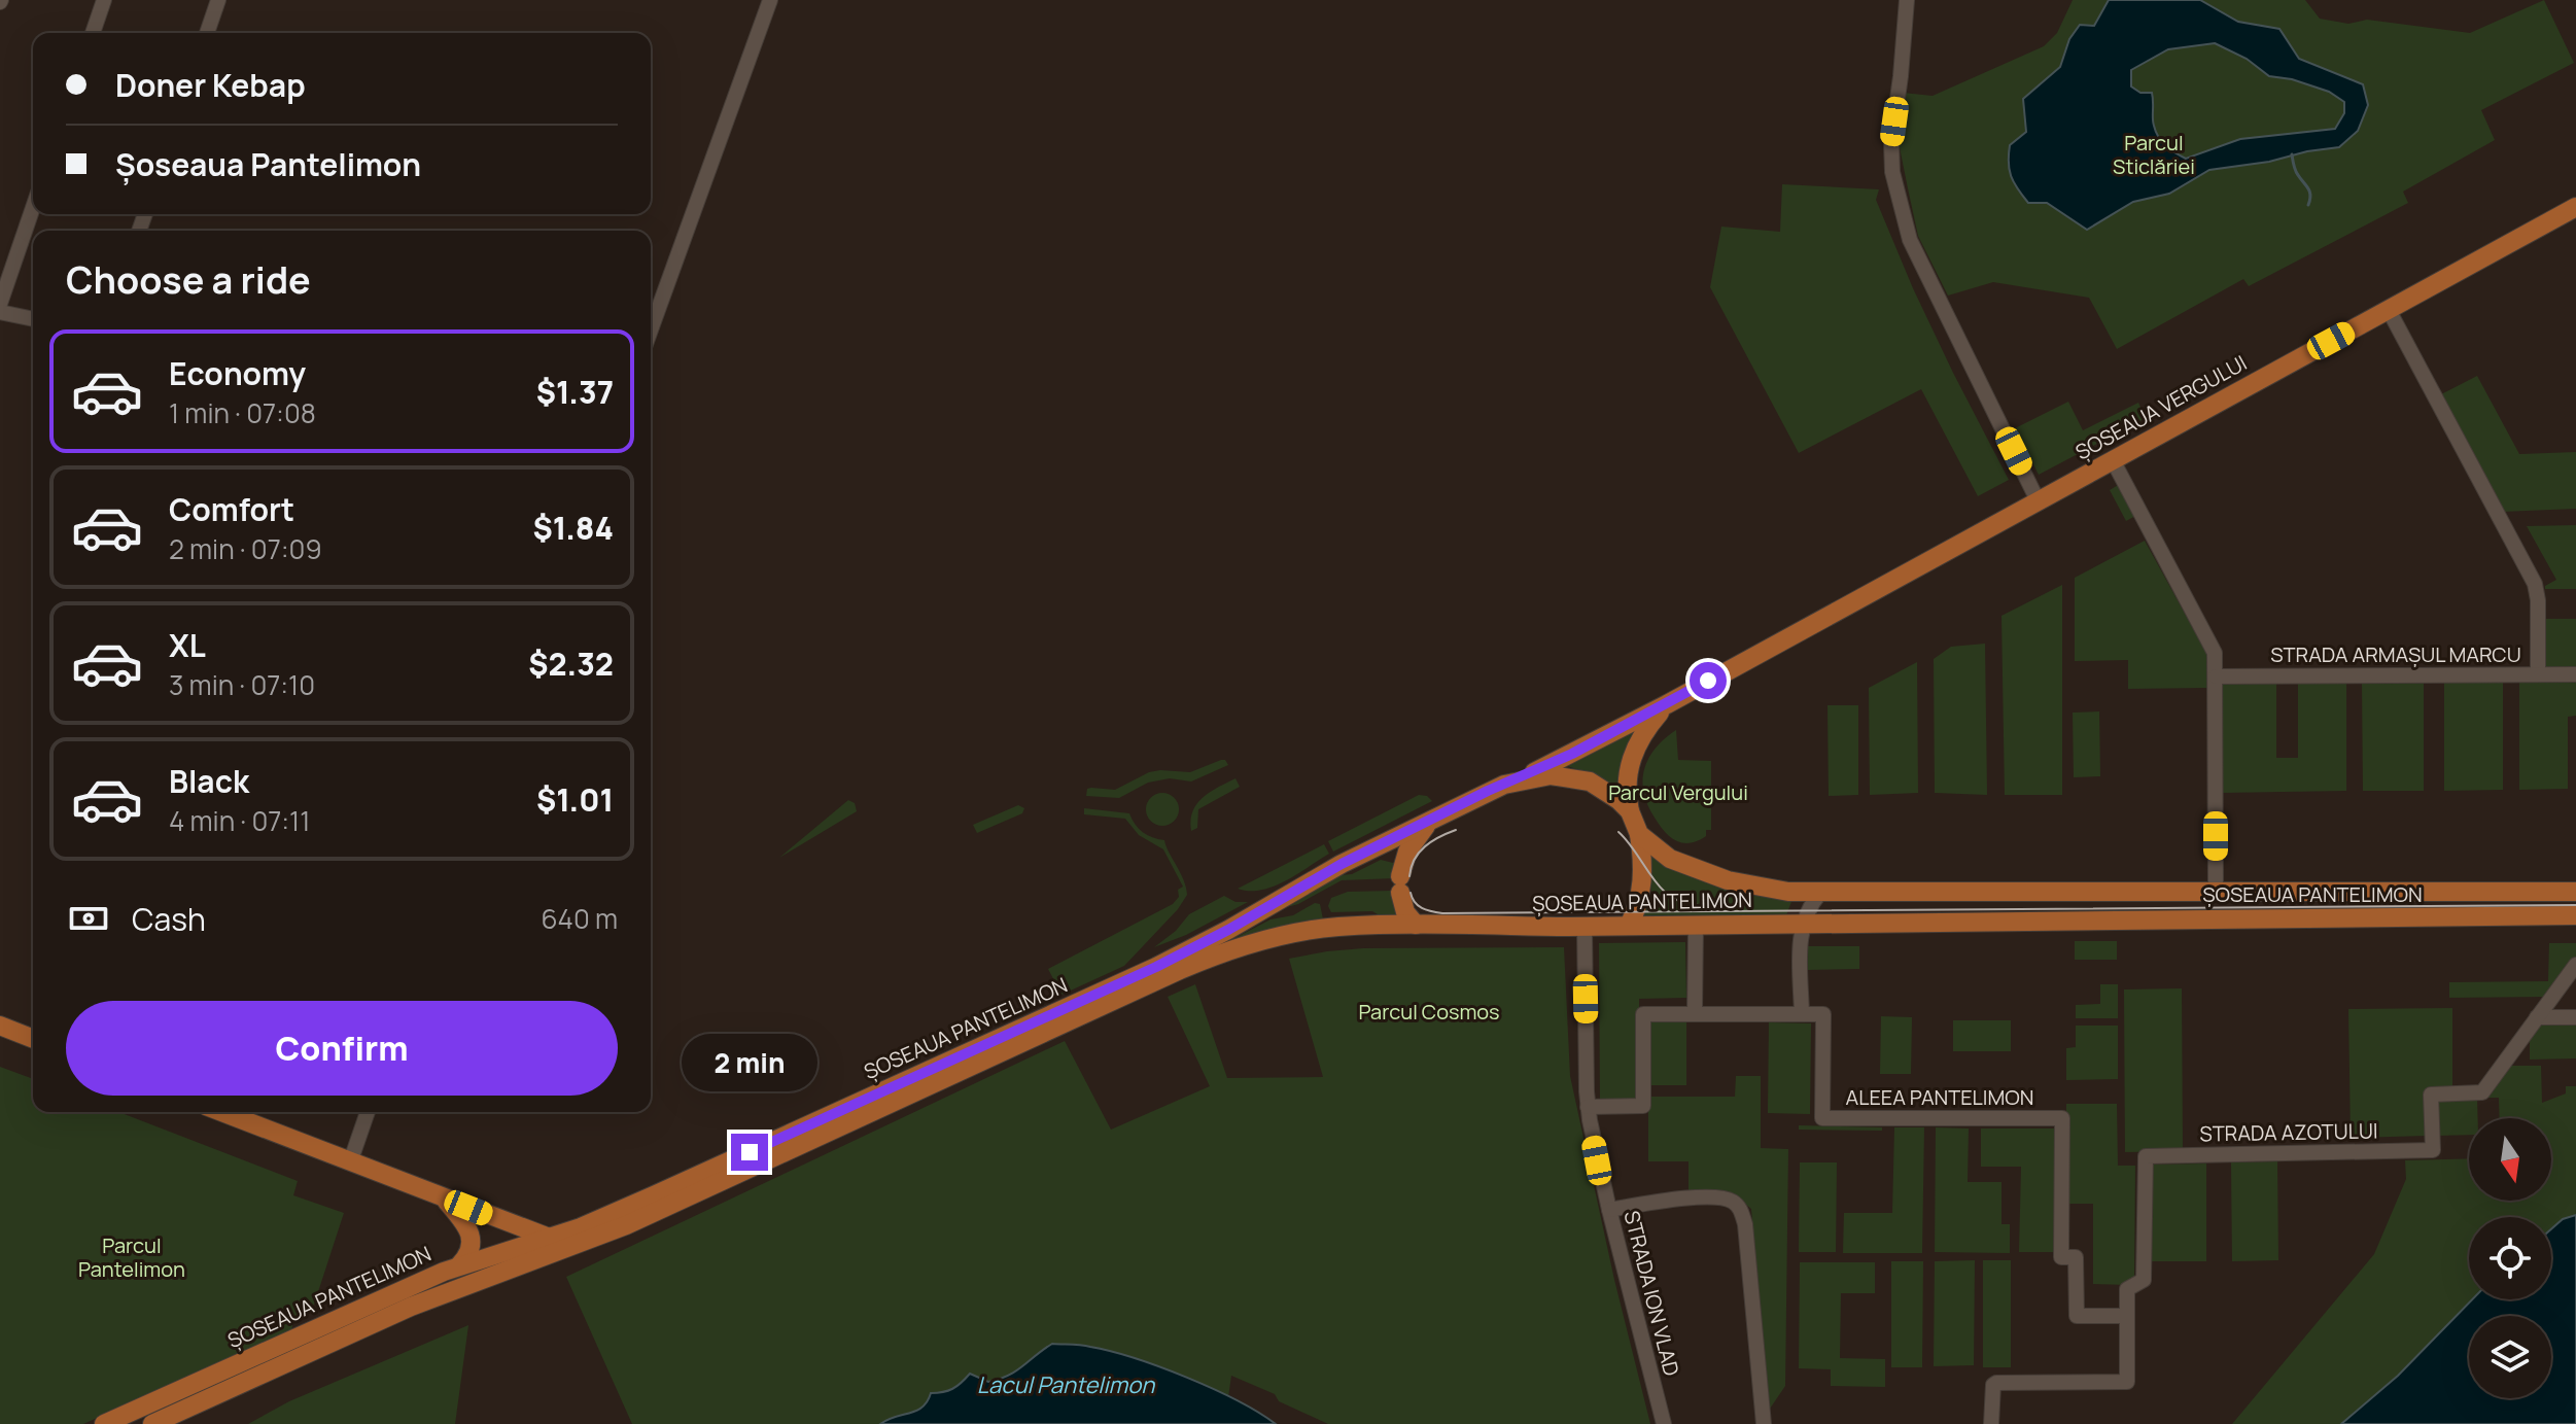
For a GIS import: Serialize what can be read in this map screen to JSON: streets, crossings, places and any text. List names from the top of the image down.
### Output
{
  "streets": {
    "main road": ["ȘOSEAUA VERGULUI", "ȘOSEAUA PANTELIMON"],
    "street": [
      "STRADA ARMAȘUL MARCU",
      "ALEEA PANTELIMON",
      "STRADA AZOTULUI",
      "STRADA ION VLAD"
    ]
  },
  "crossings": [
    ["ȘOSEAUA VERGULUI", "ȘOSEAUA PANTELIMON"],
    ["ȘOSEAUA PANTELIMON", "STRADA ION VLAD"],
    ["ALEEA PANTELIMON", "STRADA AZOTULUI"]
  ],
  "water": ["Lacul Pantelimon"],
  "parks": [
    "Parcul Sticlăriei",
    "Parcul Vergului",
    "Parcul Cosmos",
    "Parcul Pantelimon"
  ],
  "north": "bottom",
  "page": {
    "banner": ["Doner Kebap", "Șoseaua Pantelimon"],
    "heading": "Choose a ride",
    "list": [
      {
        "name": "Economy",
        "note": "1 min · 07:08",
        "value": "$1.37"
      },
      {
        "name": "Comfort",
        "note": "2 min · 07:09",
        "value": "$1.84"
      },
      {
        "name": "XL",
        "note": "3 min · 07:10",
        "value": "$2.32"
      },
      {
        "name": "Black",
        "note": "4 min · 07:11",
        "value": "$1.01"
      }
    ],
    "pay": ["Cash", "640 m"],
    "buttons": "Confirm",
    "bubble": "2 min"
  }
}
